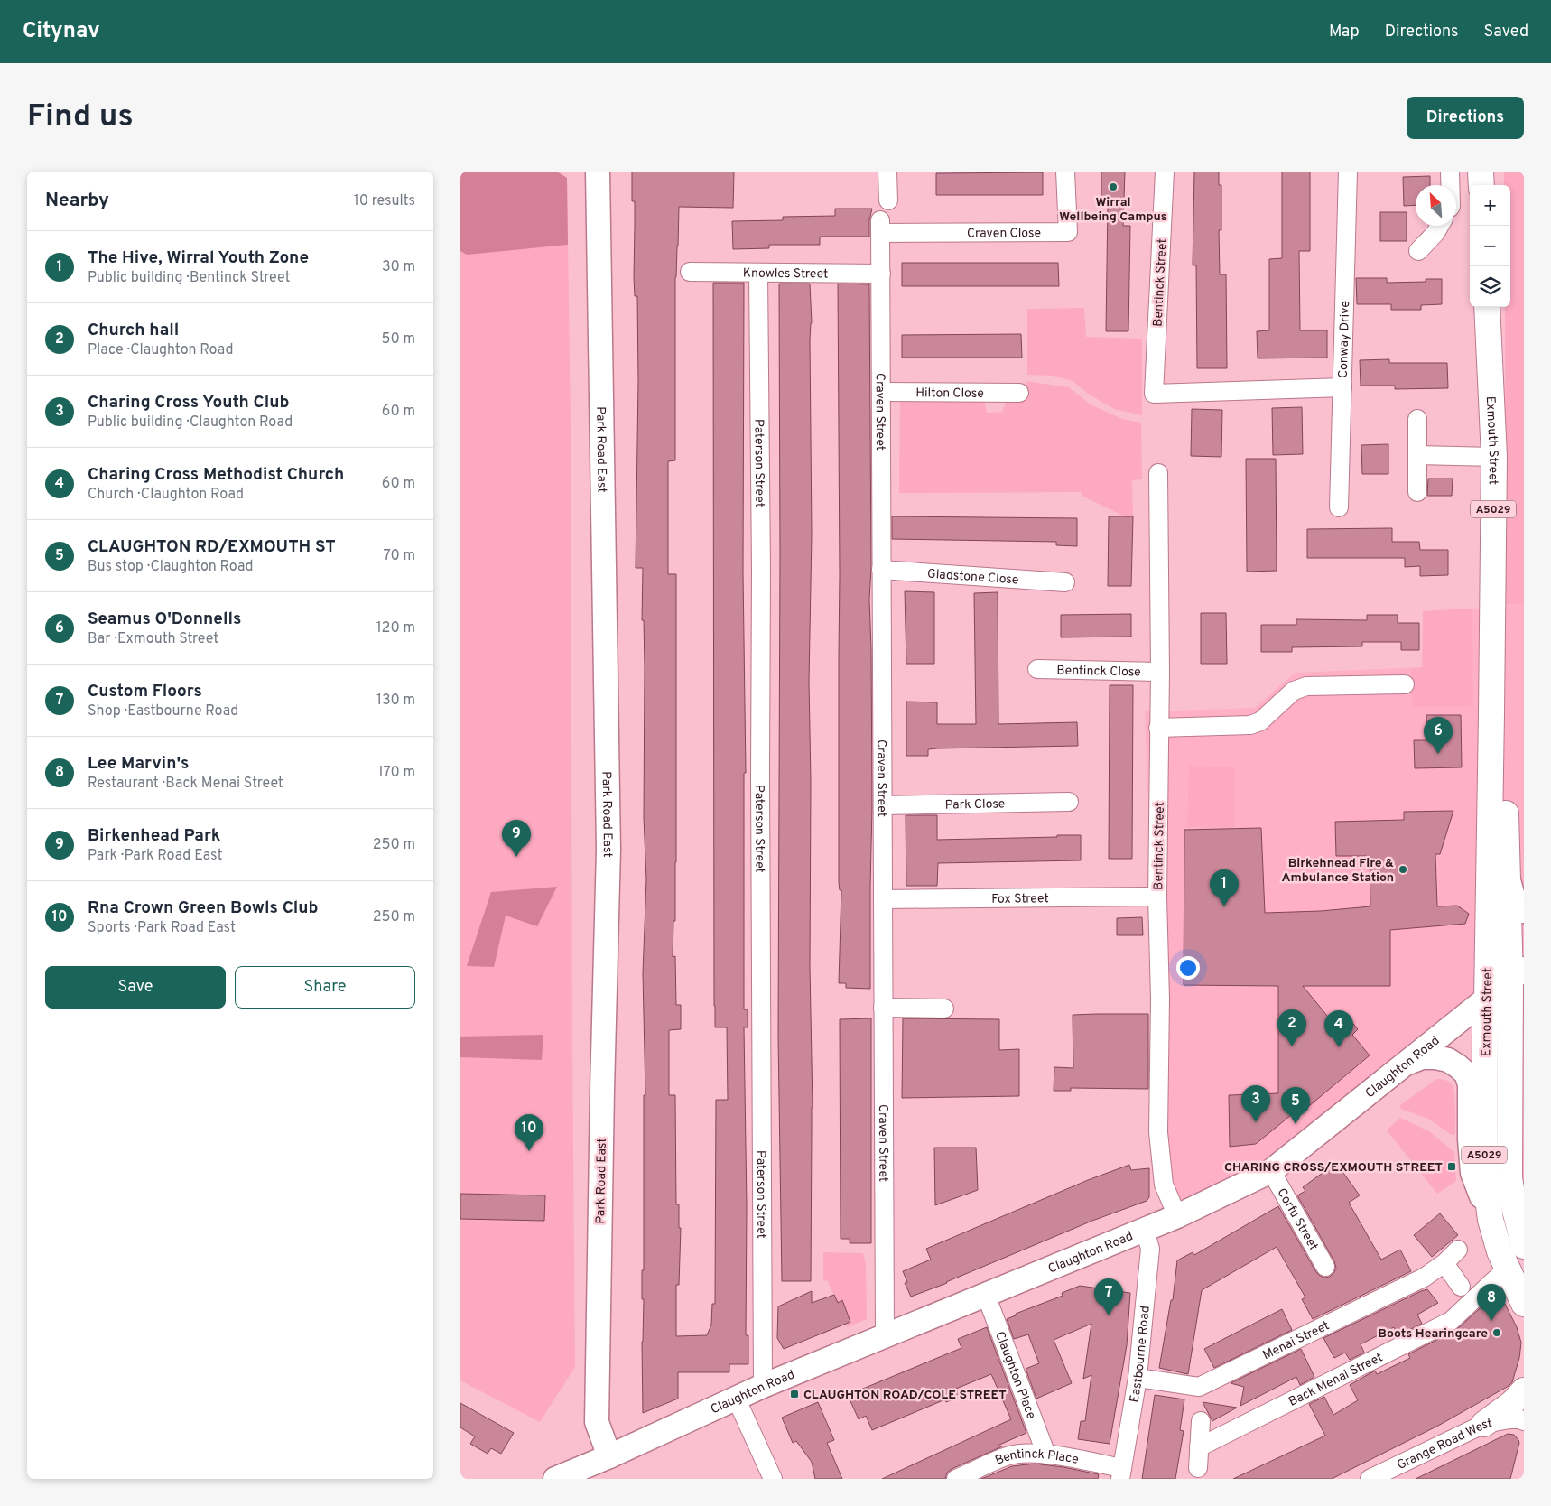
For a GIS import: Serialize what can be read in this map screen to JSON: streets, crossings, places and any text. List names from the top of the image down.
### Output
{
  "streets": {
    "main road": ["Exmouth Street", "A5029"],
    "street": [
      "Craven Close",
      "Knowles Street",
      "Bentinck Street",
      "Conway Drive",
      "Hilton Close",
      "Craven Street",
      "Park Road East",
      "Paterson Street",
      "Gladstone Close",
      "Bentinck Close",
      "Park Close",
      "Fox Street",
      "Claughton Road",
      "Corfu Street",
      "Menai Street",
      "Eastbourne Road",
      "Claughton Place",
      "Back Menai Street",
      "Grange Road West",
      "Bentinck Place"
    ]
  },
  "crossings": [
    ["Craven Close", "Craven Street"],
    ["Knowles Street", "Craven Street"],
    ["Knowles Street", "Paterson Street"],
    ["Bentinck Street", "Conway Drive"],
    ["Bentinck Street", "Bentinck Close"],
    ["Bentinck Street", "Fox Street"],
    ["Bentinck Street", "Claughton Road"],
    ["Hilton Close", "Craven Street"],
    ["Craven Street", "Gladstone Close"],
    ["Craven Street", "Park Close"],
    ["Craven Street", "Fox Street"],
    ["Craven Street", "Claughton Road"],
    ["Exmouth Street", "Claughton Road"],
    ["Exmouth Street", "Back Menai Street"],
    ["Park Road East", "Claughton Road"],
    ["Paterson Street", "Claughton Road"],
    ["Claughton Road", "Corfu Street"],
    ["Claughton Road", "Eastbourne Road"],
    ["Claughton Road", "Claughton Place"],
    ["Menai Street", "Eastbourne Road"],
    ["Eastbourne Road", "Bentinck Place"],
    ["Claughton Place", "Bentinck Place"]
  ],
  "places": {
    "other": ["Wirral Wellbeing Campus", "Birkehnead Fire & Ambulance Station", "Boots Hearingcare"],
    "transit": ["CHARING CROSS/EXMOUTH STREET", "CLAUGHTON ROAD/COLE STREET"]
  },
  "north": "top left",
  "page": {
    "header": "Citynav",
    "nav": ["Map", "Directions", "Saved"],
    "buttons": [
      "Directions",
      ["Save", "Share"]
    ],
    "title": "Find us",
    "heading": ["Nearby", "10 results"],
    "map_buttons": ["+", "−"],
    "list": [
      {
        "mark": "1",
        "name": "The Hive, Wirral Youth Zone",
        "note": "Public building · Bentinck Street",
        "value": "30 m"
      },
      {
        "mark": "2",
        "name": "Church hall",
        "note": "Place · Claughton Road",
        "value": "50 m"
      },
      {
        "mark": "3",
        "name": "Charing Cross Youth Club",
        "note": "Public building · Claughton Road",
        "value": "60 m"
      },
      {
        "mark": "4",
        "name": "Charing Cross Methodist Church",
        "note": "Church · Claughton Road",
        "value": "60 m"
      },
      {
        "mark": "5",
        "name": "CLAUGHTON RD/EXMOUTH ST",
        "note": "Bus stop · Claughton Road",
        "value": "70 m"
      },
      {
        "mark": "6",
        "name": "Seamus O'Donnells",
        "note": "Bar · Exmouth Street",
        "value": "120 m"
      },
      {
        "mark": "7",
        "name": "Custom Floors",
        "note": "Shop · Eastbourne Road",
        "value": "130 m"
      },
      {
        "mark": "8",
        "name": "Lee Marvin's",
        "note": "Restaurant · Back Menai Street",
        "value": "170 m"
      },
      {
        "mark": "9",
        "name": "Birkenhead Park",
        "note": "Park · Park Road East",
        "value": "250 m"
      },
      {
        "mark": "10",
        "name": "Rna Crown Green Bowls Club",
        "note": "Sports · Park Road East",
        "value": "250 m"
      }
    ],
    "pins": [
      "6",
      "9",
      "1",
      "2",
      "4",
      "3",
      "5",
      "10",
      "7",
      "8"
    ]
  }
}
